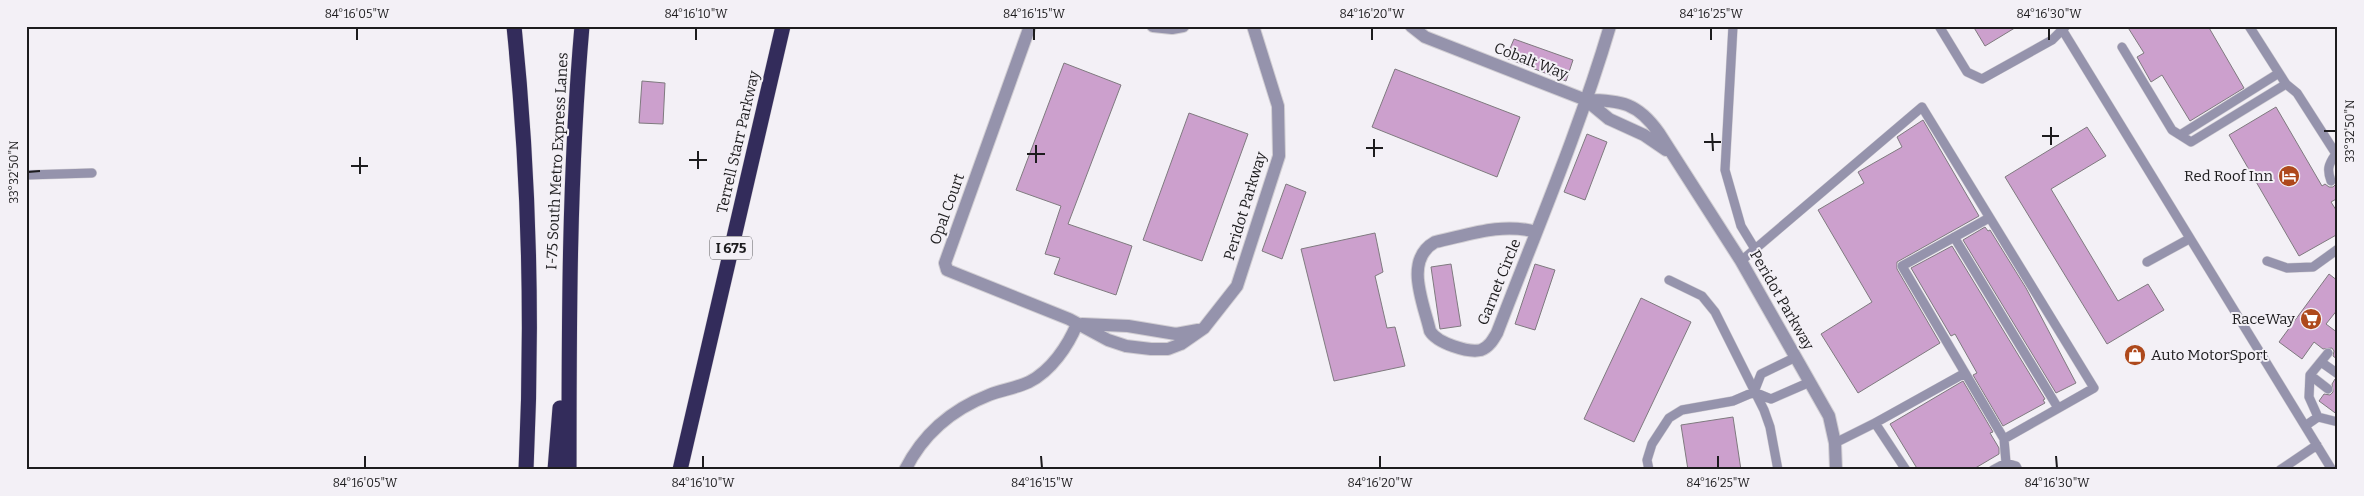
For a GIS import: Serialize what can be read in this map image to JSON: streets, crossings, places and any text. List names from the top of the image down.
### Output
{
  "streets": {
    "highway": ["Terrell Starr Parkway", "I-75 South Metro Express Lanes", "I 675"],
    "street": [
      "Cobalt Way",
      "Peridot Parkway",
      "Opal Court",
      "Garnet Circle"
    ]
  },
  "crossings": [
    ["Cobalt Way", "Peridot Parkway"],
    ["Cobalt Way", "Garnet Circle"],
    ["Peridot Parkway", "Opal Court"],
    ["Peridot Parkway", "Garnet Circle"]
  ],
  "places": {
    "hotel": ["Red Roof Inn"],
    "supermarket": ["RaceWay"],
    "shop": ["Auto MotorSport"]
  },
  "coordinates": [
    "84°16'05\"W",
    "84°16'10\"W",
    "84°16'15\"W",
    "84°16'20\"W",
    "84°16'25\"W",
    "84°16'30\"W",
    "33°32'50\"N"
  ]
}
